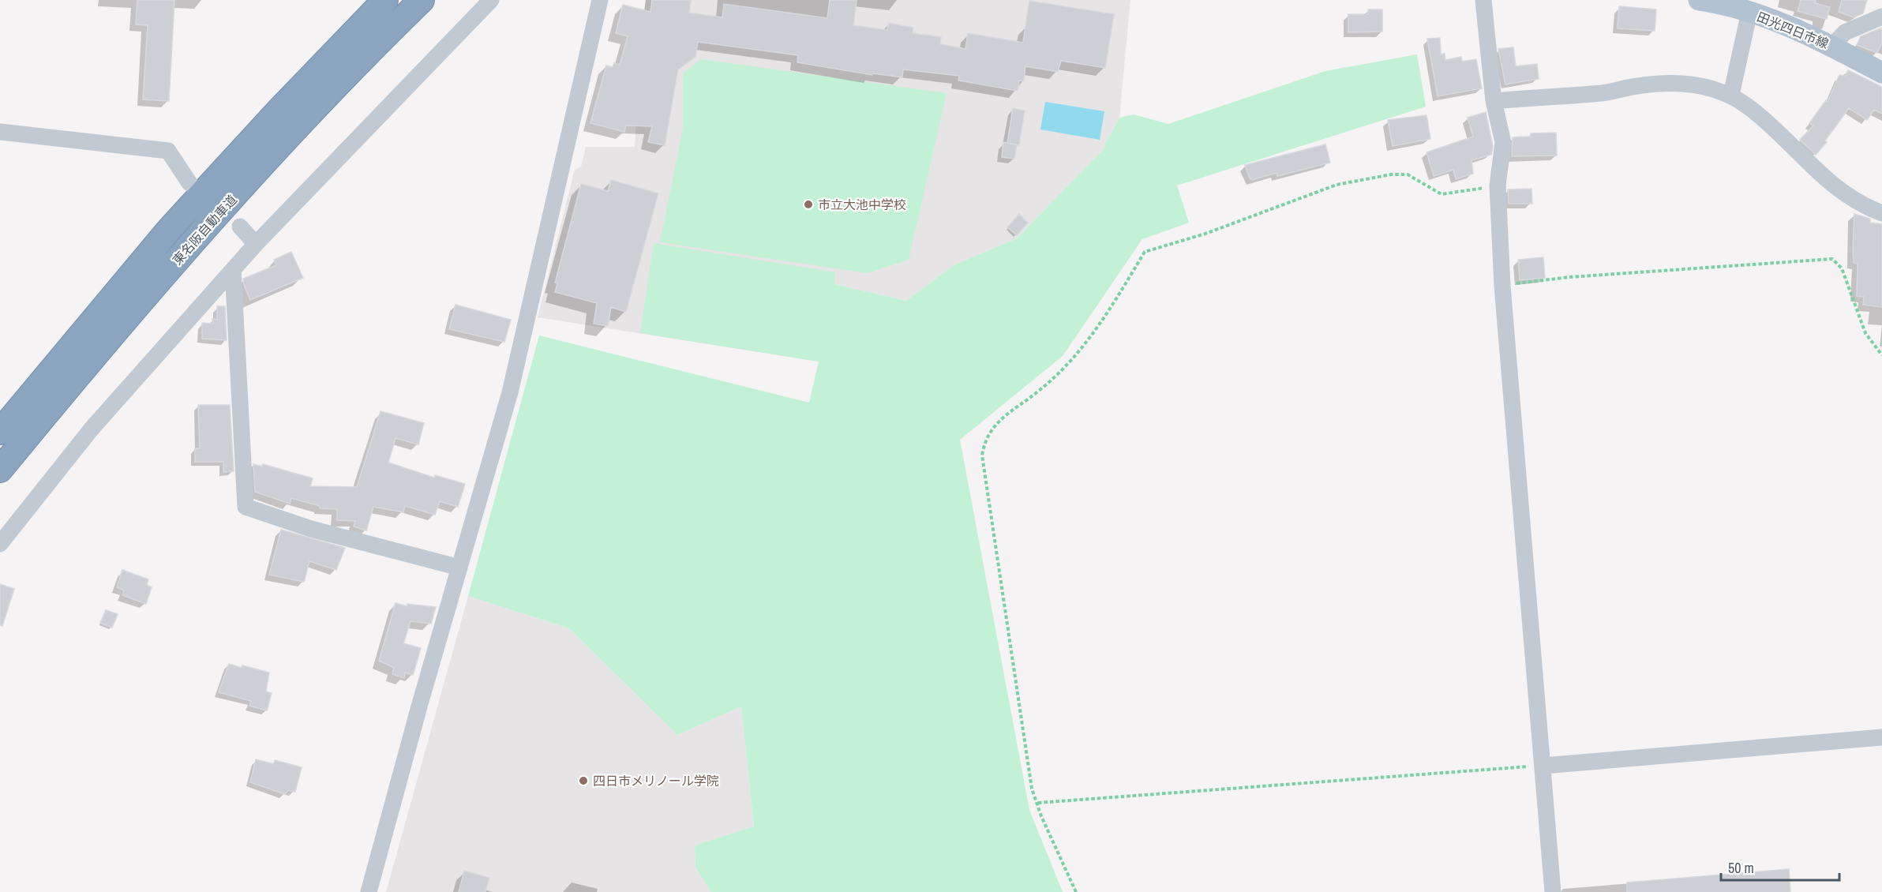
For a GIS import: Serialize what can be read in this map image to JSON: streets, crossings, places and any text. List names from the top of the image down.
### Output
{
  "streets": {
    "highway": ["東名阪自動車道"],
    "main road": ["田光四日市線"]
  },
  "places": ["市立大池中学校", "四日市メリノール学院"],
  "scale_bar": "50 m"
}
